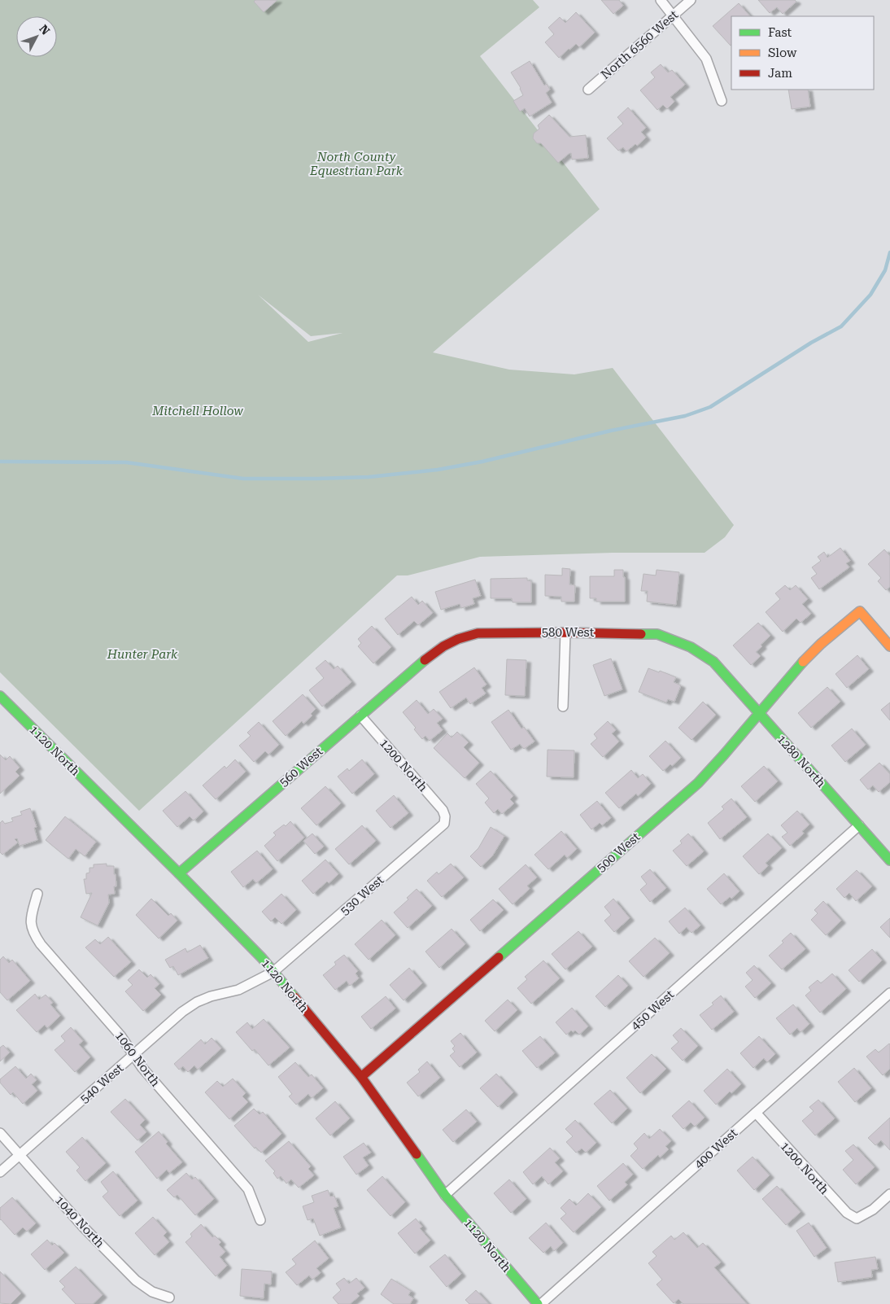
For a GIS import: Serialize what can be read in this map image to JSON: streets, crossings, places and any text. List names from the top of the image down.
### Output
{
  "streets": {
    "street": [
      "North 6560 West",
      "580 West",
      "1120 North",
      "1280 North",
      "1200 North",
      "560 West",
      "500 West",
      "530 West",
      "450 West",
      "1060 North",
      "540 West",
      "400 West",
      "1040 North"
    ]
  },
  "crossings": [
    ["580 West", "1280 North"],
    ["580 West", "560 West"],
    ["1120 North", "560 West"],
    ["1120 North", "500 West"],
    ["1120 North", "530 West"],
    ["1120 North", "450 West"],
    ["1120 North", "540 West"],
    ["1280 North", "500 West"],
    ["1280 North", "450 West"],
    ["1200 North", "560 West"],
    ["1200 North", "530 West"],
    ["1200 North", "400 West"],
    ["530 West", "540 West"],
    ["1060 North", "540 West"],
    ["540 West", "1040 North"]
  ],
  "parks": ["North County Equestrian Park", "Mitchell Hollow", "Hunter Park"],
  "legend": ["Fast", "Slow", "Jam"],
  "north": "top right"
}
